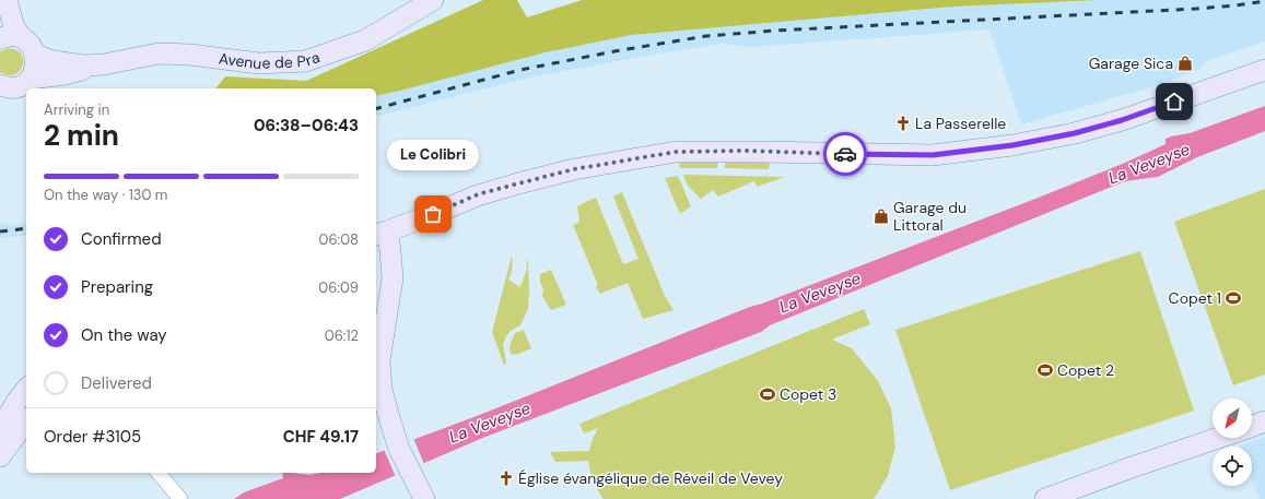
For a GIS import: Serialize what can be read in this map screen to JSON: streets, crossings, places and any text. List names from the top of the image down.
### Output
{
  "streets": {
    "street": ["Avenue de Pra"]
  },
  "water": ["La Veveyse"],
  "places": {
    "shop": ["Garage Sica", "Garage du Littoral"],
    "church": ["La Passerelle", "Église évangélique de Réveil de Vevey"],
    "other": ["Le Colibri"],
    "sports": ["Copet 1", "Copet 2", "Copet 3"]
  },
  "north": "bottom left",
  "page": {
    "heading": ["2 min", "Arriving in", "06:38–06:43"],
    "panel": ["Order #3105", "CHF 49.17"],
    "bubble": "Le Colibri",
    "bar": "On the way · 130 m",
    "list": [
      ["Confirmed", "06:08"],
      ["Preparing", "06:09"],
      ["On the way", "06:12"],
      "Delivered"
    ]
  }
}
